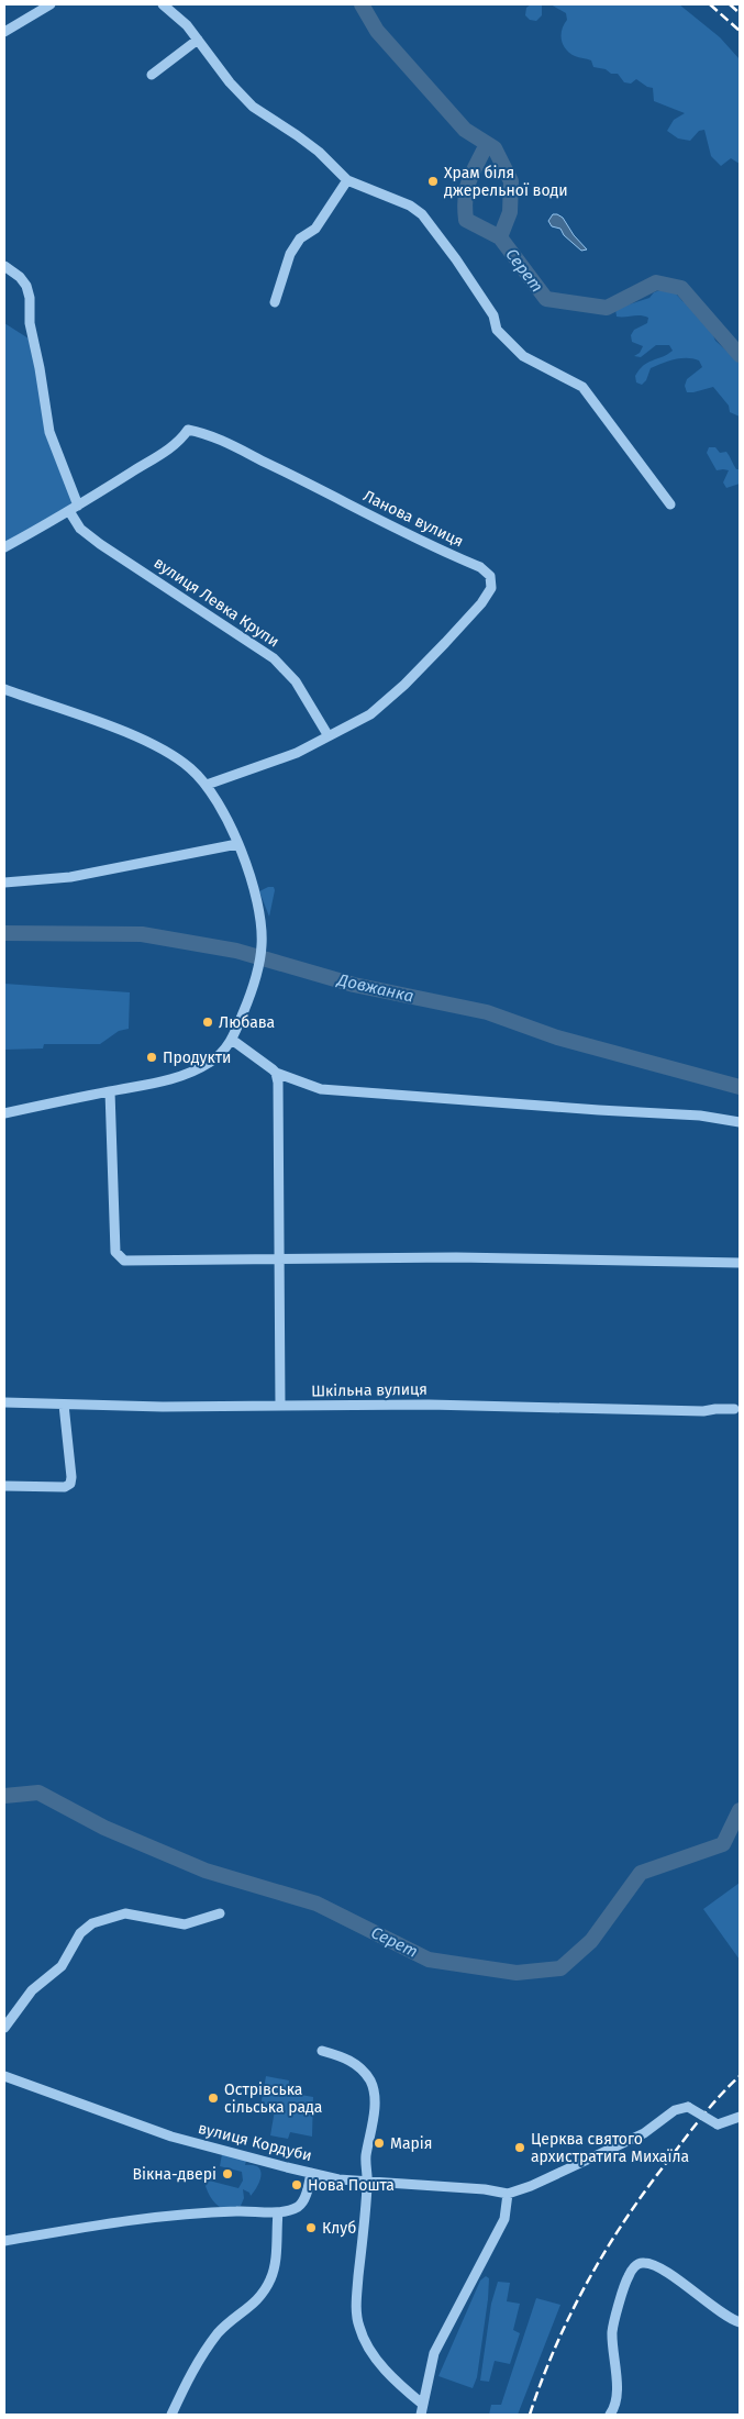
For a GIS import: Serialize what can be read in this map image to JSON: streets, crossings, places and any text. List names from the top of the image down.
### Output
{
  "streets": {
    "street": [
      "Ланова вулиця",
      "вулиця Левка Крупи",
      "Шкільна вулиця",
      "вулиця Кордуби"
    ]
  },
  "crossings": [
    ["Ланова вулиця", "вулиця Левка Крупи"]
  ],
  "water": ["Серет", "Довжанка"],
  "places": [
    "Храм біля джерельної води",
    "Любава",
    "Продукти",
    "Острівська сільська рада",
    "Марія",
    "Церква святого архистратига Михаїла",
    "Вікна-двері",
    "Нова Пошта",
    "Клуб"
  ]
}
